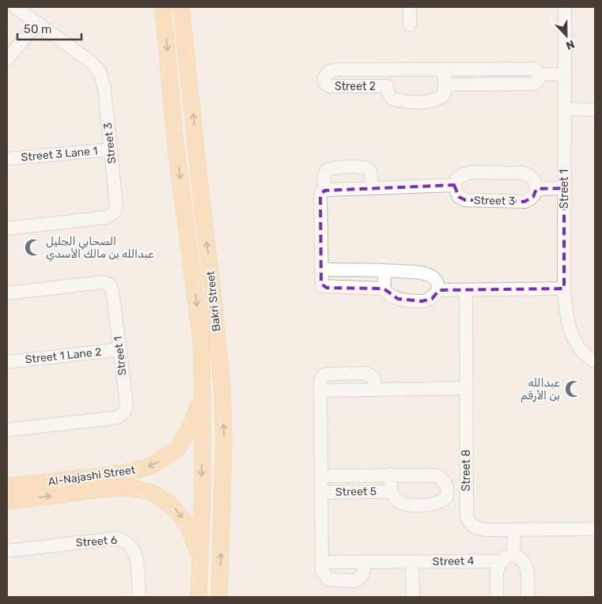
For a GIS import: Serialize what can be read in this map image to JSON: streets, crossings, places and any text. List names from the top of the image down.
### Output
{
  "streets": {
    "main road": ["Bakri Street", "Al-Najashi Street"],
    "street": [
      "Street 2",
      "Street 3",
      "Street 3 Lane 1",
      "Street 1",
      "Street 1 Lane 2",
      "Street 8",
      "Street 5",
      "Street 6",
      "Street 4"
    ]
  },
  "crossings": [
    ["Street 2", "Street 1"],
    ["Street 3", "Street 3 Lane 1"],
    ["Street 1", "Street 1 Lane 2"],
    ["Bakri Street", "Al-Najashi Street"]
  ],
  "places": {
    "mosque": ["الصحابي الجليل عبدالله بن مالك الأسدي", "عبدالله بن الأرقم"]
  },
  "scale_bar": "50 m",
  "north": "bottom"
}
